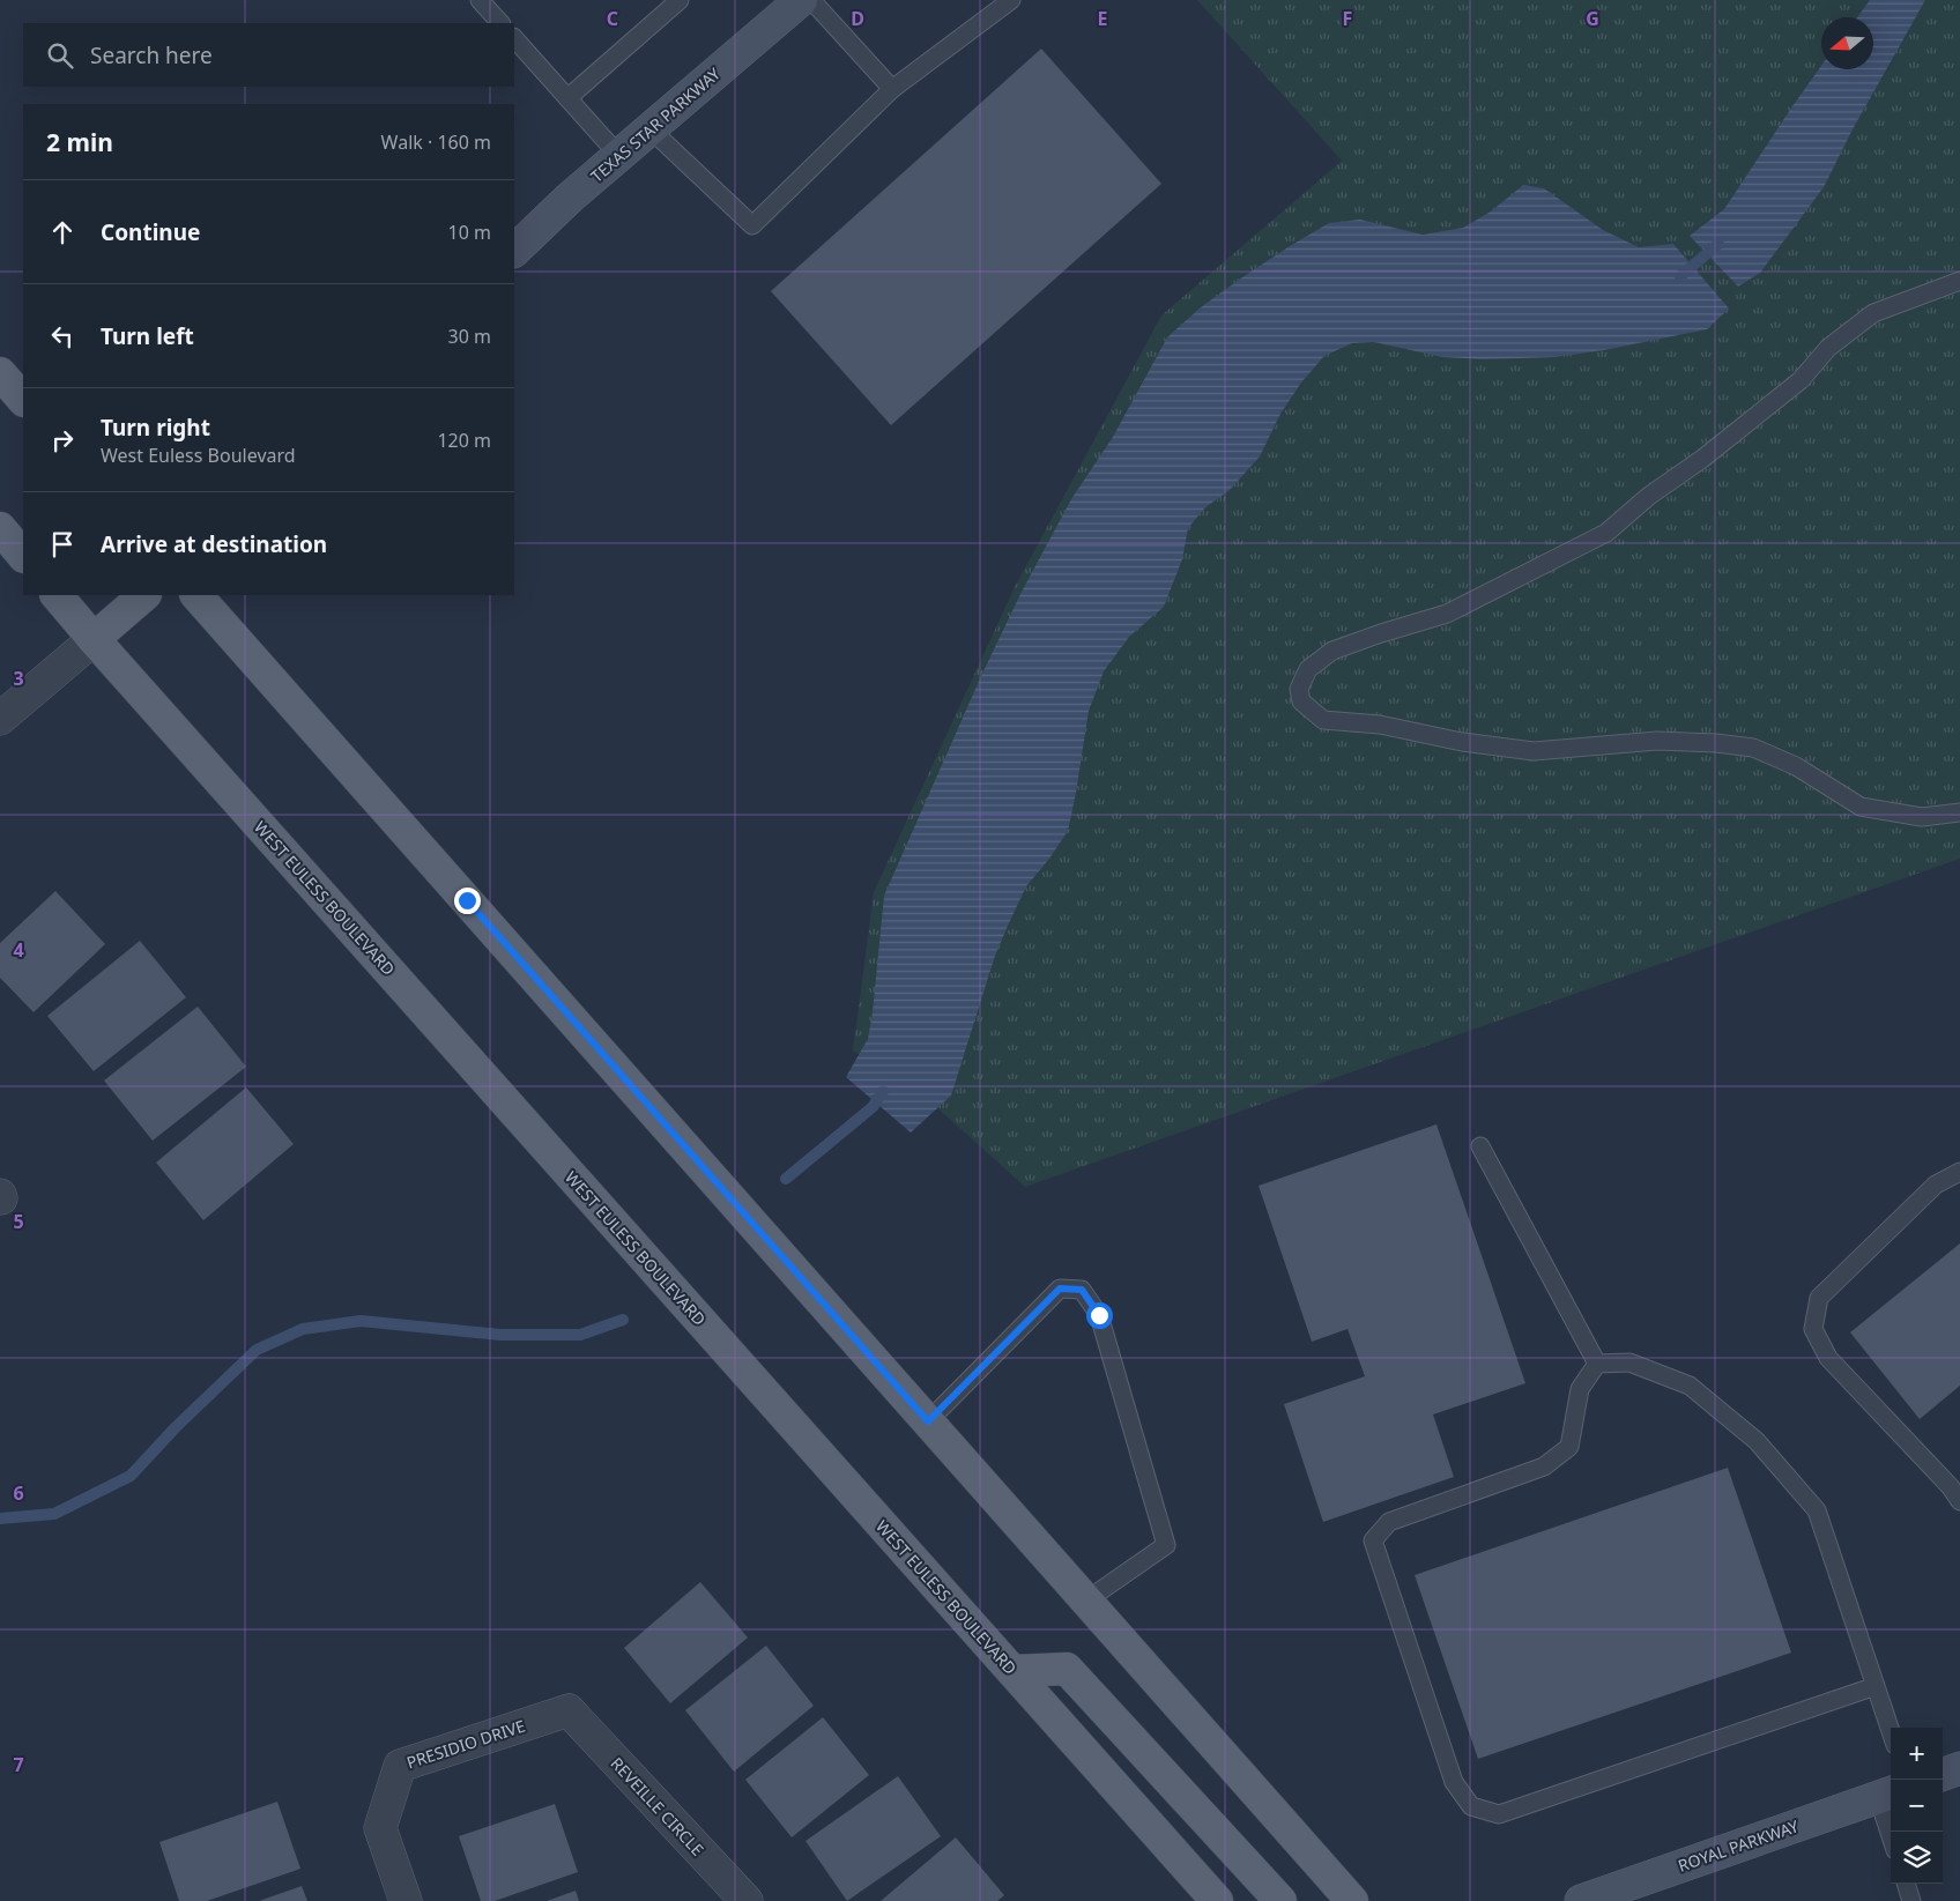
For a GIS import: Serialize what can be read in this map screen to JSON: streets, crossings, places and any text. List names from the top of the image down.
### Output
{
  "streets": {
    "main road": ["WEST EULESS BOULEVARD"],
    "street": [
      "TEXAS STAR PARKWAY",
      "PRESIDIO DRIVE",
      "REVEILLE CIRCLE",
      "ROYAL PARKWAY"
    ]
  },
  "crossings": [
    ["PRESIDIO DRIVE", "REVEILLE CIRCLE"]
  ],
  "north": "left",
  "page": {
    "search": "Search here",
    "heading": ["2 min", "Walk · 160 m"],
    "list": [
      ["Continue", "10 m"],
      ["Turn left", "30 m"],
      ["Turn right", "West Euless Boulevard", "120 m"],
      "Arrive at destination"
    ],
    "map_buttons": ["+", "−"]
  },
  "grid": {
    "columns": [
      "C",
      "D",
      "E",
      "F",
      "G"
    ],
    "rows": [
      "3",
      "4",
      "5",
      "6",
      "7"
    ]
  }
}
